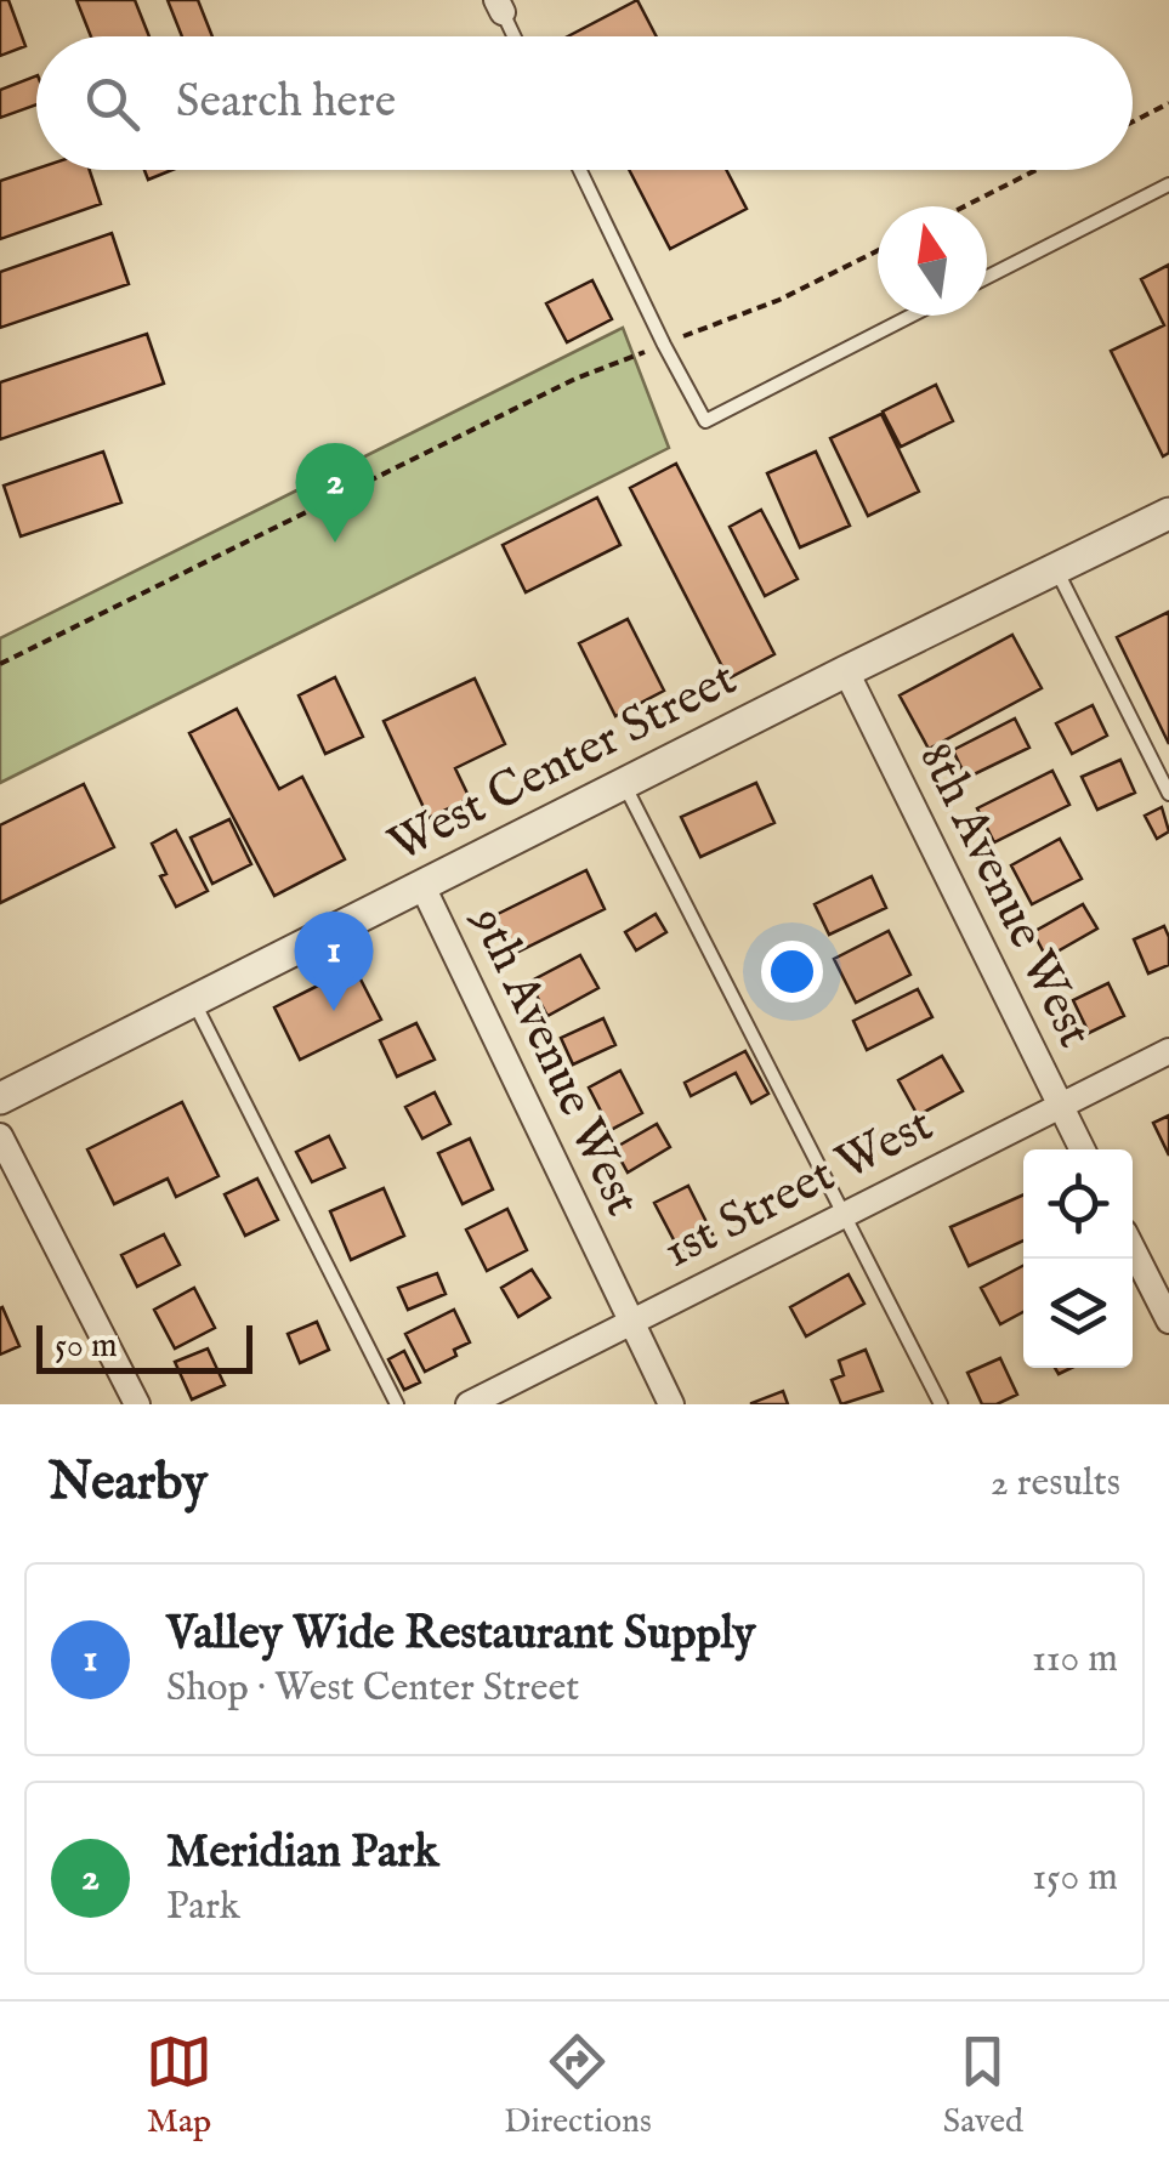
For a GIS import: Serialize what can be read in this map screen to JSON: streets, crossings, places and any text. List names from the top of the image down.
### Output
{
  "streets": {
    "street": [
      "West Center Street",
      "8th Avenue West",
      "9th Avenue West",
      "1st Street West"
    ]
  },
  "crossings": [
    ["West Center Street", "8th Avenue West"],
    ["West Center Street", "9th Avenue West"],
    ["8th Avenue West", "1st Street West"],
    ["9th Avenue West", "1st Street West"]
  ],
  "scale_bar": "50 m",
  "north": "top",
  "page": {
    "search": "Search here",
    "pins": ["2", "1"],
    "scale": "50 m",
    "heading": ["Nearby", "2 results"],
    "list": [
      {
        "mark": "1",
        "name": "Valley Wide Restaurant Supply",
        "note": "Shop · West Center Street",
        "value": "110 m"
      },
      {
        "mark": "2",
        "name": "Meridian Park",
        "note": "Park",
        "value": "150 m"
      }
    ],
    "nav": ["Map", "Directions", "Saved"]
  }
}
